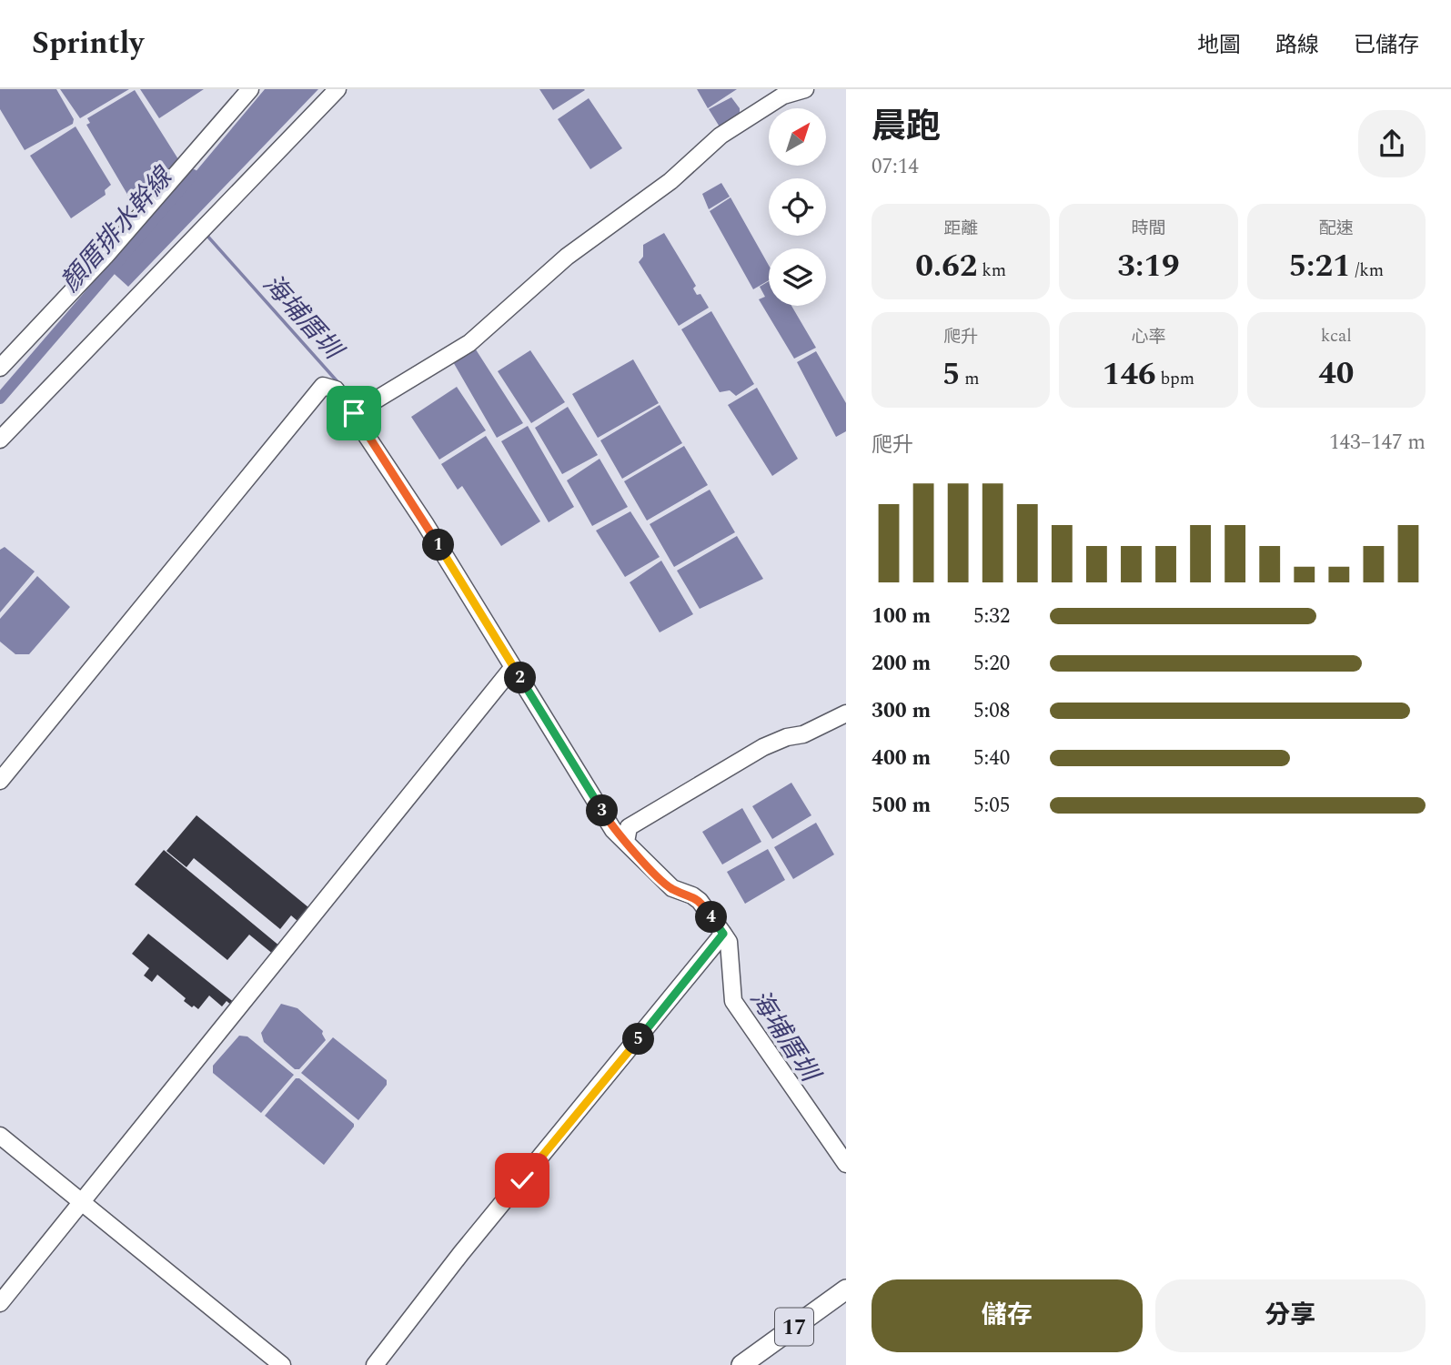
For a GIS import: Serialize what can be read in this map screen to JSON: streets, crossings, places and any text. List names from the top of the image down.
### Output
{
  "streets": {
    "main road": ["17"]
  },
  "water": ["顏厝排水幹線", "海埔厝圳"],
  "north": "top right",
  "page": {
    "header": "Sprintly",
    "nav": ["地圖", "路線", "已儲存"],
    "heading": ["晨跑", "07:14"],
    "stats": [
      ["距離", "0.62 km"],
      ["時間", "3:19"],
      ["配速", "5:21 /km"],
      ["爬升", "5 m"],
      ["心率", "146 bpm"],
      ["kcal", "40"]
    ],
    "chart": ["爬升", "143–147 m"],
    "pins": [
      "1",
      "2",
      "3",
      "4",
      "5"
    ],
    "list": [
      {
        "name": "100 m",
        "note": "5:32"
      },
      {
        "name": "200 m",
        "note": "5:20"
      },
      {
        "name": "300 m",
        "note": "5:08"
      },
      {
        "name": "400 m",
        "note": "5:40"
      },
      {
        "name": "500 m",
        "note": "5:05"
      }
    ],
    "buttons": ["儲存", "分享"]
  }
}
